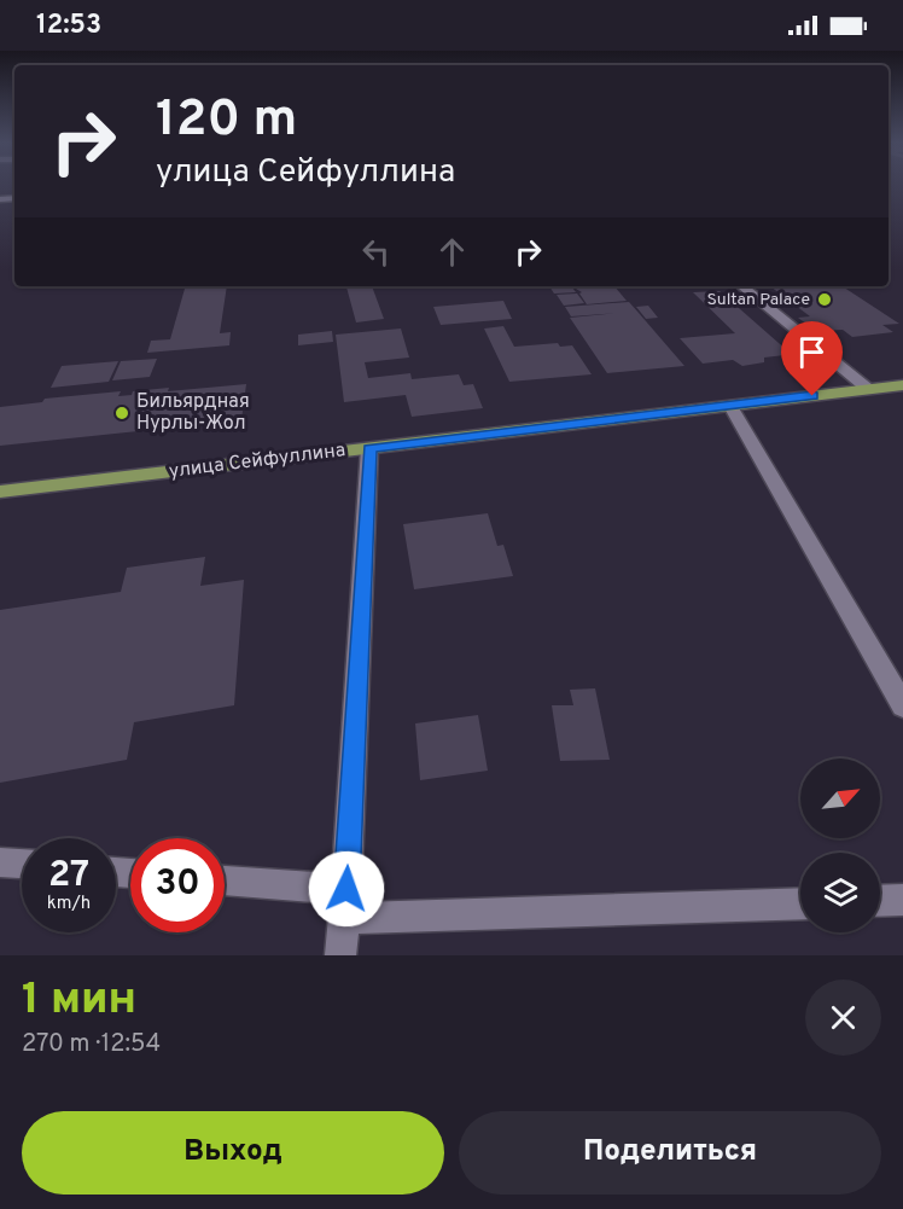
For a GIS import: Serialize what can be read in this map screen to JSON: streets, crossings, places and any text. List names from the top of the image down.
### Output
{
  "streets": {
    "main road": ["улица Сейфуллина"]
  },
  "places": ["Sultan Palace", "Бильярдная Нурлы-Жол"],
  "north": "top right",
  "page": {
    "status": "12:53",
    "turn": ["120 m", "улица Сейфуллина"],
    "speed": "27 km/h",
    "limit": "30",
    "heading": ["1 мин", "270 m · 12:54"],
    "buttons": ["Выход", "Поделиться"]
  }
}
